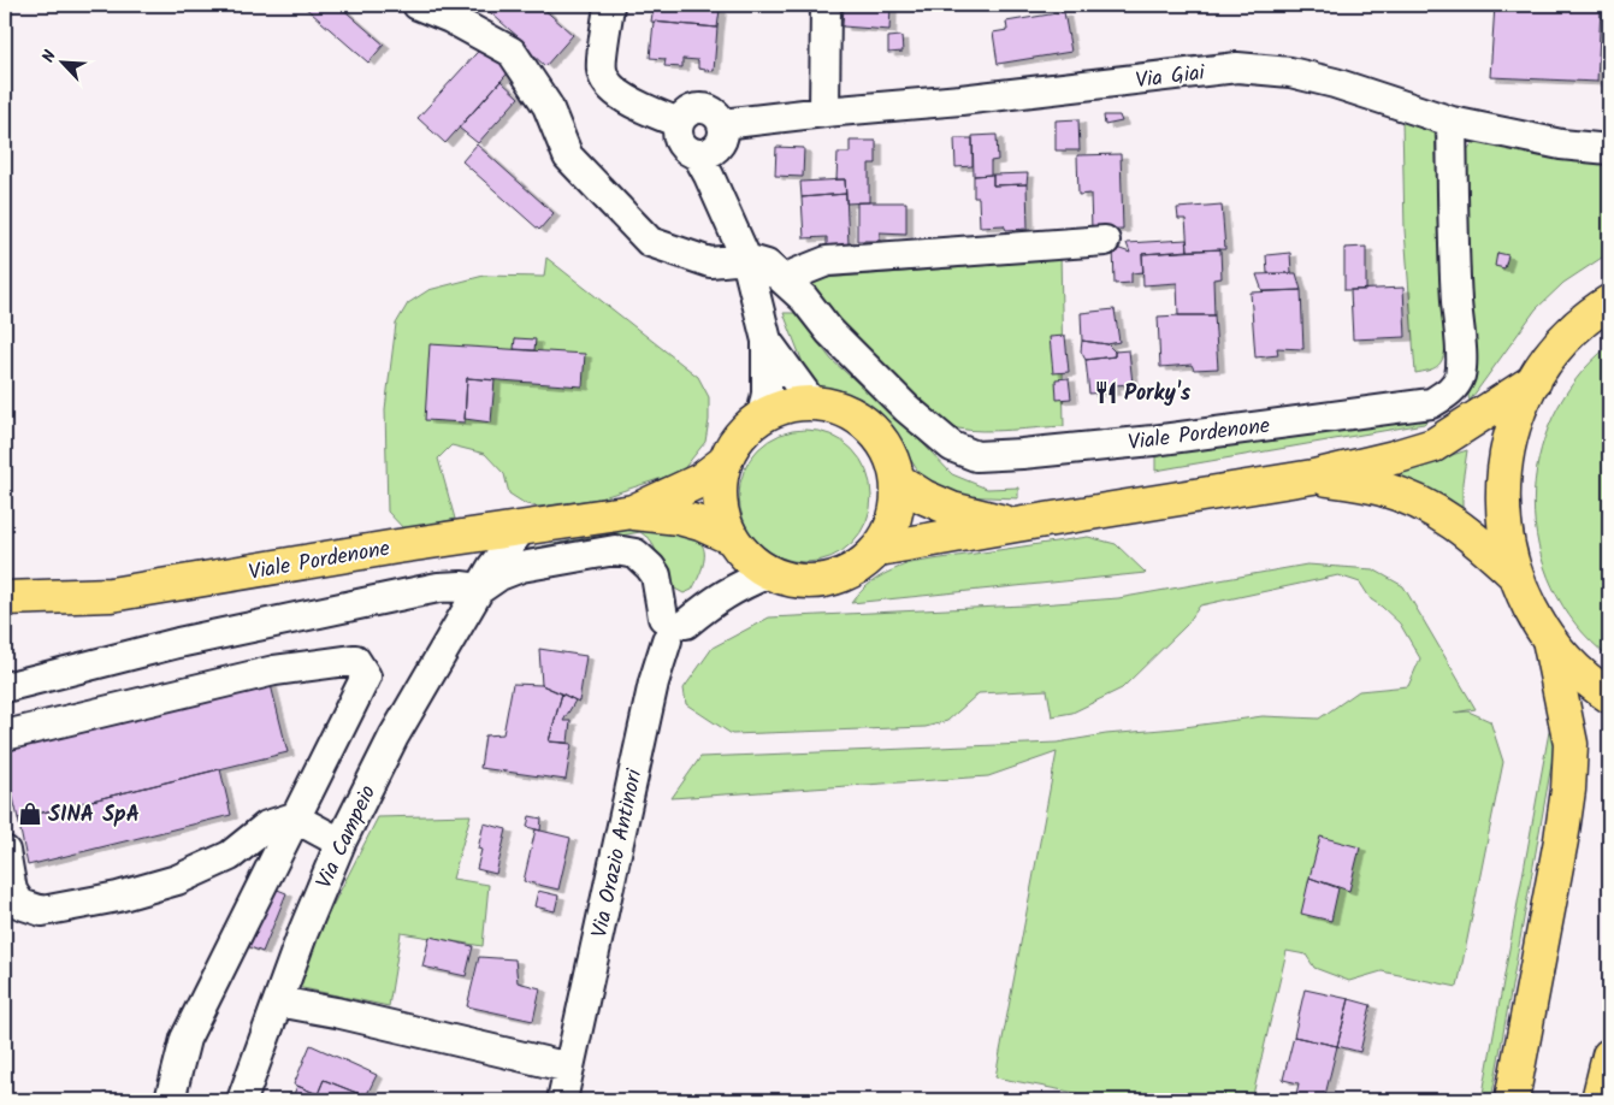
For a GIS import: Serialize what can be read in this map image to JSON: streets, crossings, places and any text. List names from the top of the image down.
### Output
{
  "streets": {
    "main road": ["Viale Pordenone"],
    "street": ["Via Giai", "Via Campeio", "Via Orazio Antinori"]
  },
  "crossings": [
    ["Via Giai", "Viale Pordenone"],
    ["Viale Pordenone", "Via Campeio"],
    ["Via Campeio", "Via Orazio Antinori"]
  ],
  "places": {
    "restaurant": ["Porky's"],
    "shop": ["SINA SpA"]
  },
  "north": "top left"
}
